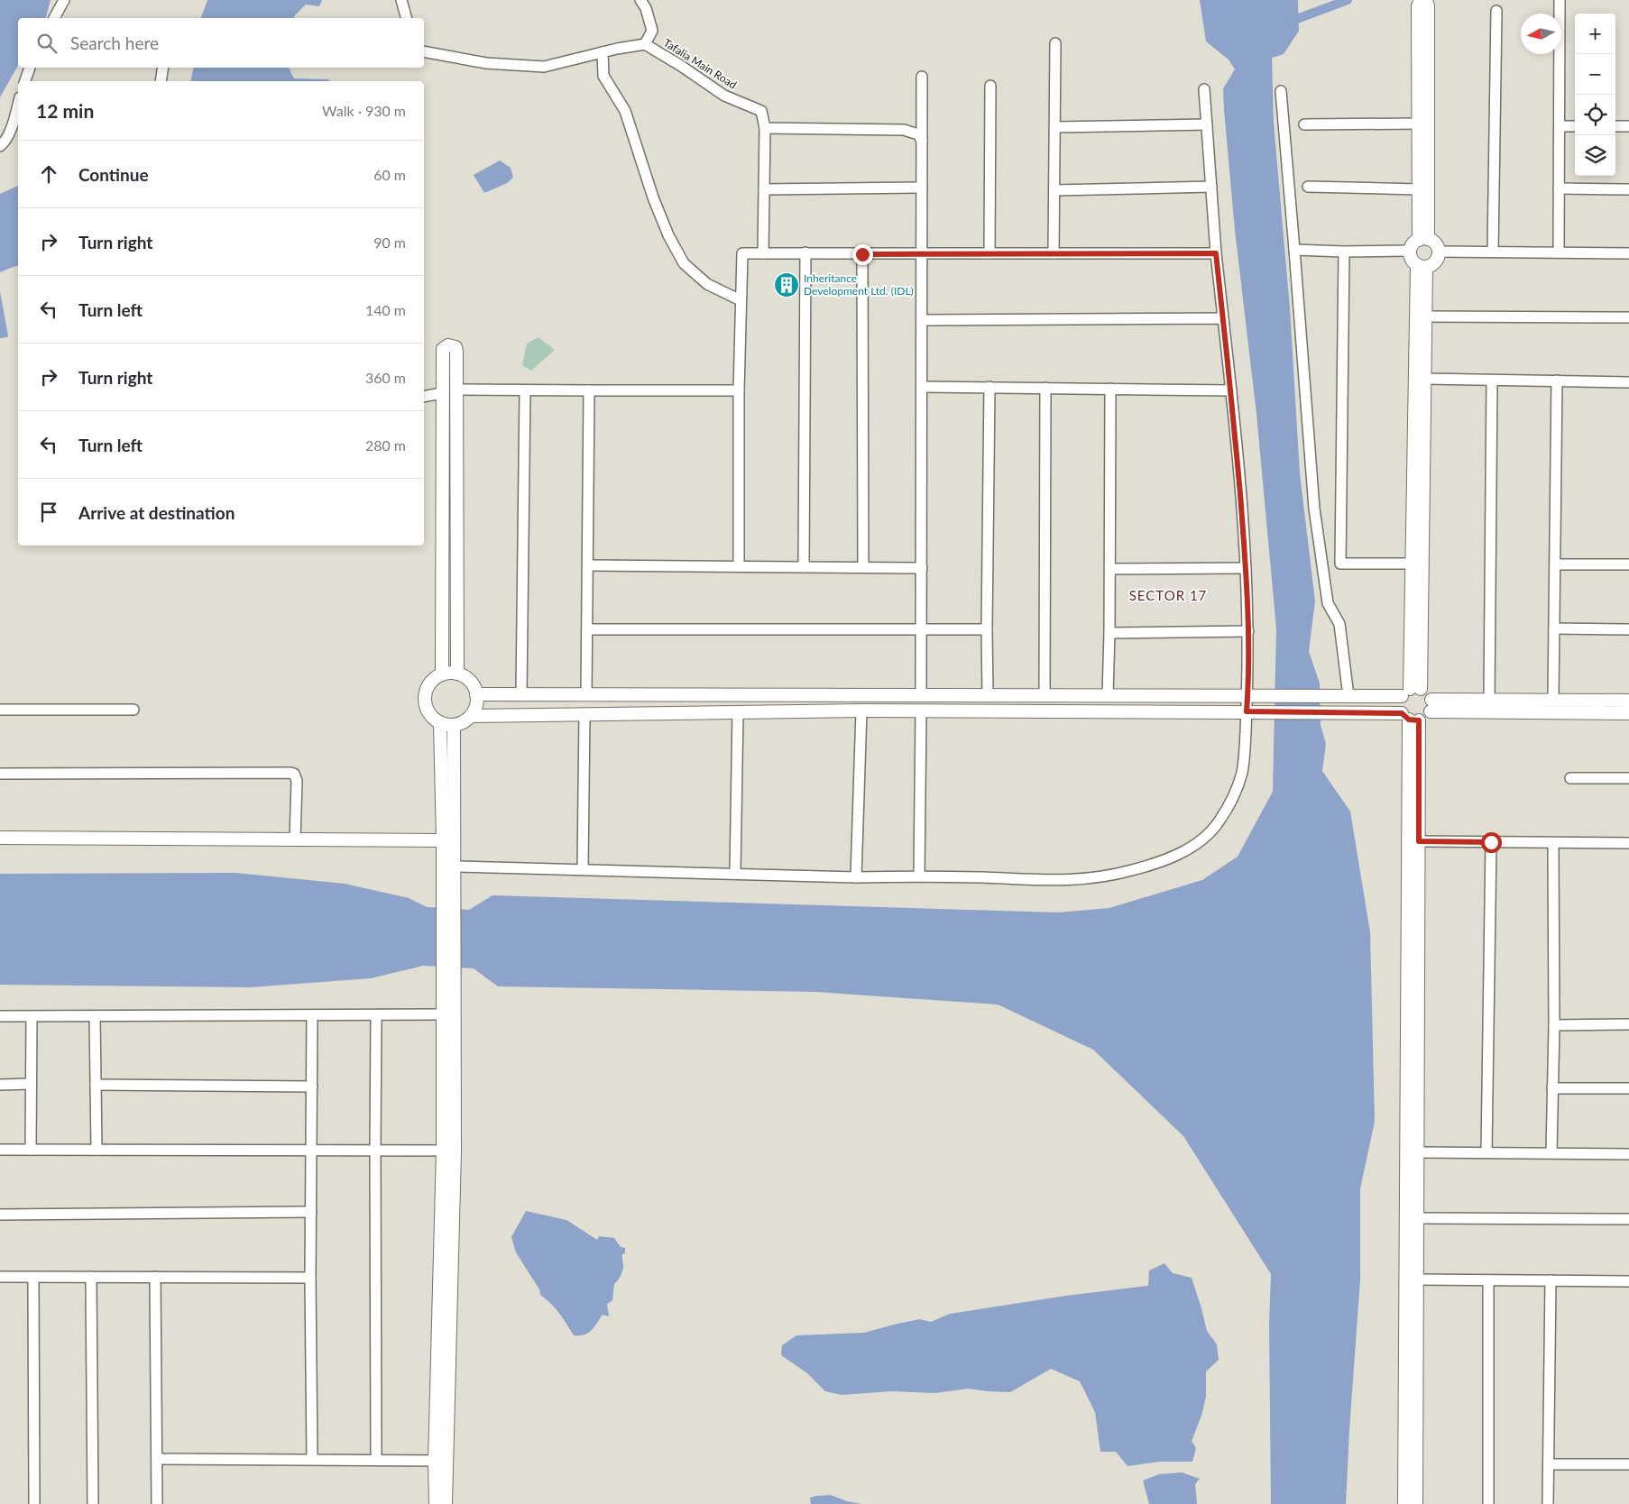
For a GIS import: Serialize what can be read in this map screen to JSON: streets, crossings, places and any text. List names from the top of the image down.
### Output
{
  "streets": {
    "street": ["Tafalia Main Road"]
  },
  "districts": ["SECTOR 17"],
  "places": {
    "building": ["Inheritance Development Ltd. (IDL)"]
  },
  "north": "left",
  "page": {
    "map_buttons": ["+", "−"],
    "search": "Search here",
    "heading": ["12 min", "Walk · 930 m"],
    "list": [
      ["Continue", "60 m"],
      ["Turn right", "90 m"],
      ["Turn left", "140 m"],
      ["Turn right", "360 m"],
      ["Turn left", "280 m"],
      "Arrive at destination"
    ]
  }
}
